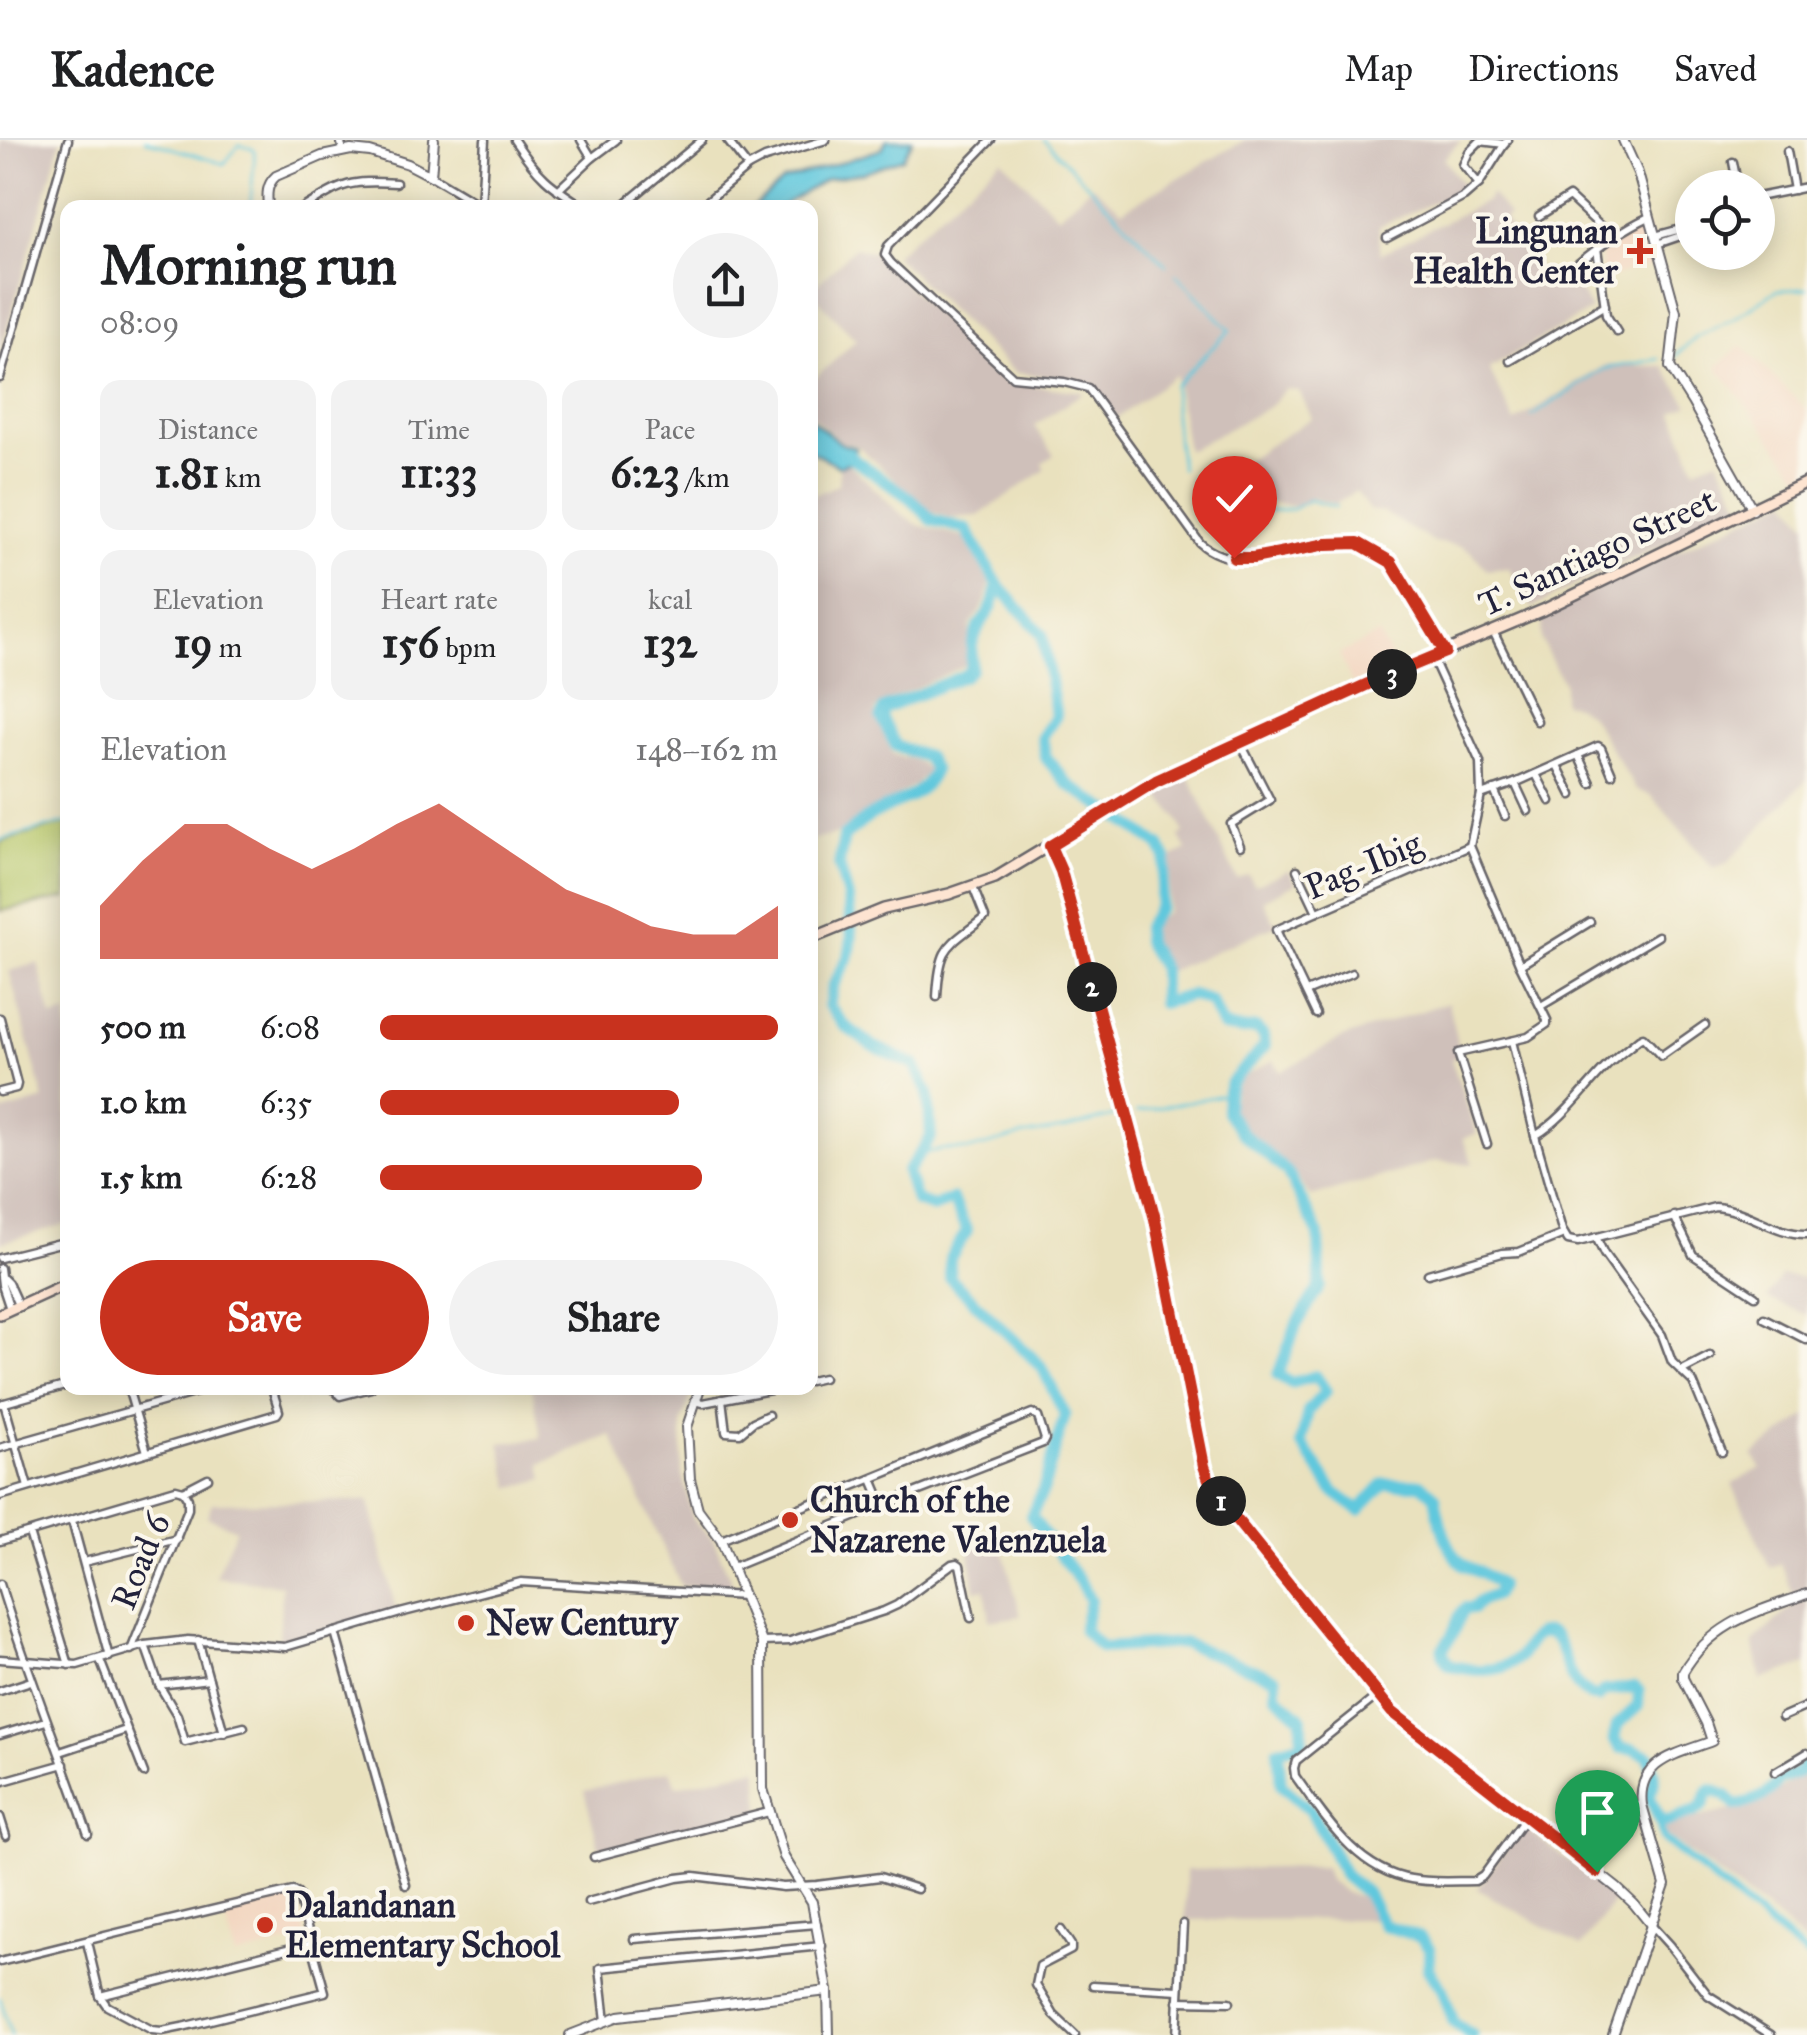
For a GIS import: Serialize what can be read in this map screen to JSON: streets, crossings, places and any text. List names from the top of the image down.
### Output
{
  "streets": {
    "main road": ["T. Santiago Street"],
    "street": ["Pag-Ibig", "Road 6"]
  },
  "places": {
    "health": ["Lingunan Health Center"],
    "other": ["Church of the Nazarene Valenzuela", "New Century", "Dalandanan Elementary School"]
  },
  "page": {
    "header": "Kadence",
    "nav": ["Map", "Directions", "Saved"],
    "heading": ["Morning run", "08:09"],
    "stats": [
      ["Distance", "1.81 km"],
      ["Time", "11:33"],
      ["Pace", "6:23 /km"],
      ["Elevation", "19 m"],
      ["Heart rate", "156 bpm"],
      ["kcal", "132"]
    ],
    "pins": ["3", "2", "1"],
    "chart": ["Elevation", "148–162 m"],
    "list": [
      {
        "name": "500 m",
        "note": "6:08"
      },
      {
        "name": "1.0 km",
        "note": "6:35"
      },
      {
        "name": "1.5 km",
        "note": "6:28"
      }
    ],
    "buttons": ["Save", "Share"]
  }
}
